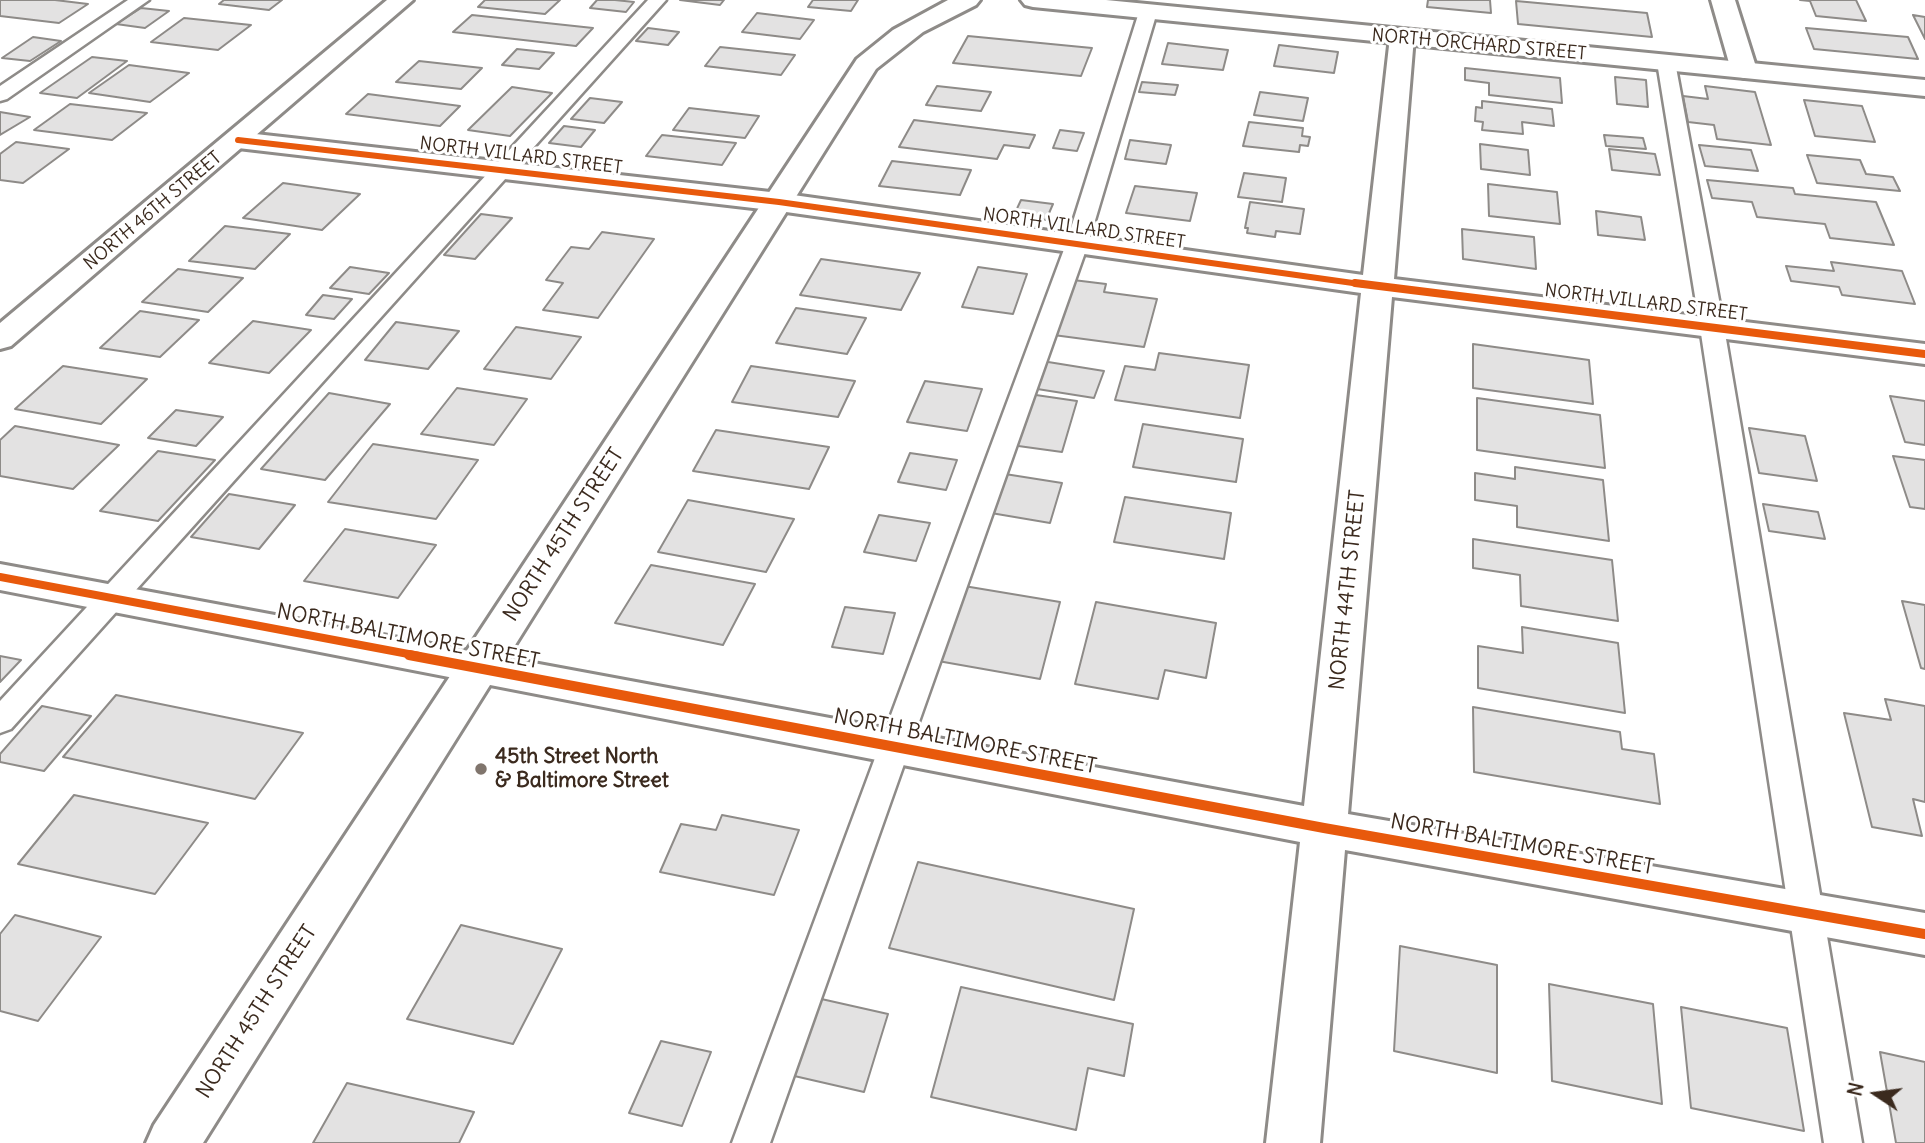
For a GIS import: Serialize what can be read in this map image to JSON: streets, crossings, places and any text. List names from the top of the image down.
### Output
{
  "streets": {
    "street": [
      "NORTH ORCHARD STREET",
      "NORTH VILLARD STREET",
      "NORTH 46TH STREET",
      "NORTH 45TH STREET",
      "NORTH 44TH STREET",
      "NORTH BALTIMORE STREET"
    ]
  },
  "crossings": [
    ["NORTH ORCHARD STREET", "NORTH 44TH STREET"],
    ["NORTH VILLARD STREET", "NORTH 46TH STREET"],
    ["NORTH VILLARD STREET", "NORTH 45TH STREET"],
    ["NORTH VILLARD STREET", "NORTH 44TH STREET"],
    ["NORTH 45TH STREET", "NORTH BALTIMORE STREET"],
    ["NORTH 44TH STREET", "NORTH BALTIMORE STREET"]
  ],
  "places": ["45th Street North & Baltimore Street"],
  "north": "left"
}
